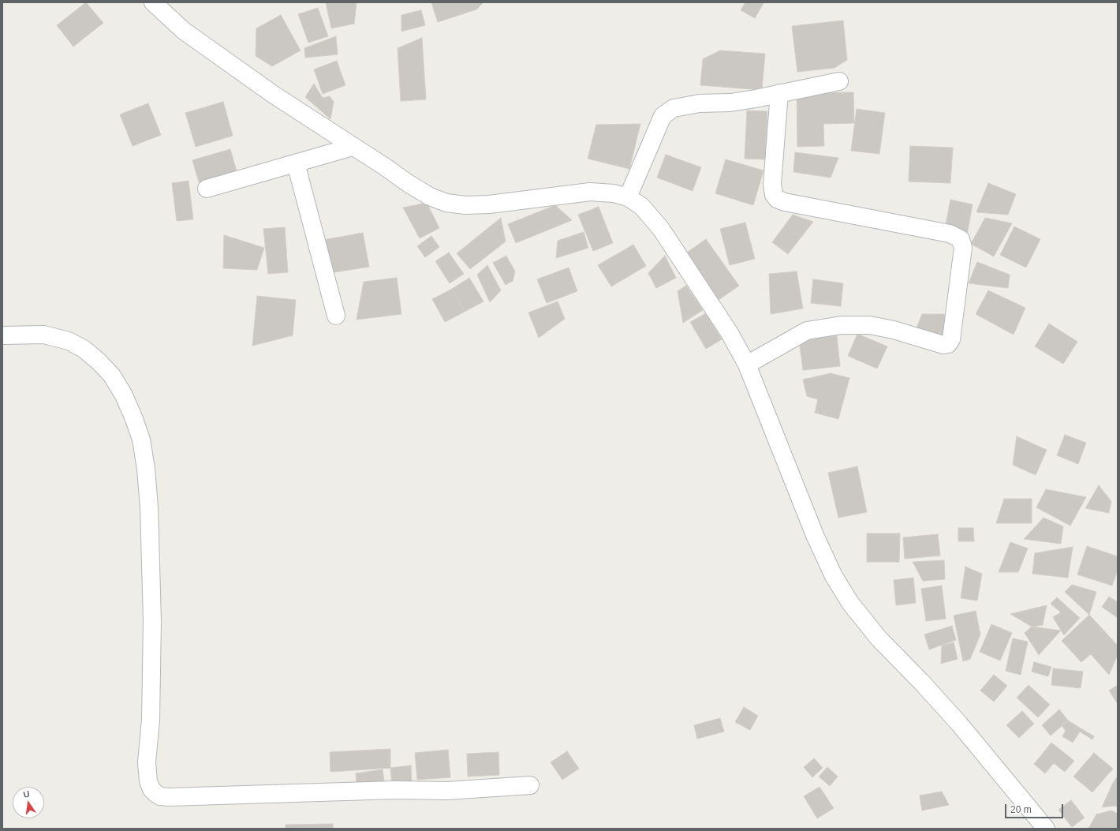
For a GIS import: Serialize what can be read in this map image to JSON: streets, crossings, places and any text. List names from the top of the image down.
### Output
{
  "scale_bar": "20 m",
  "north": "top"
}
